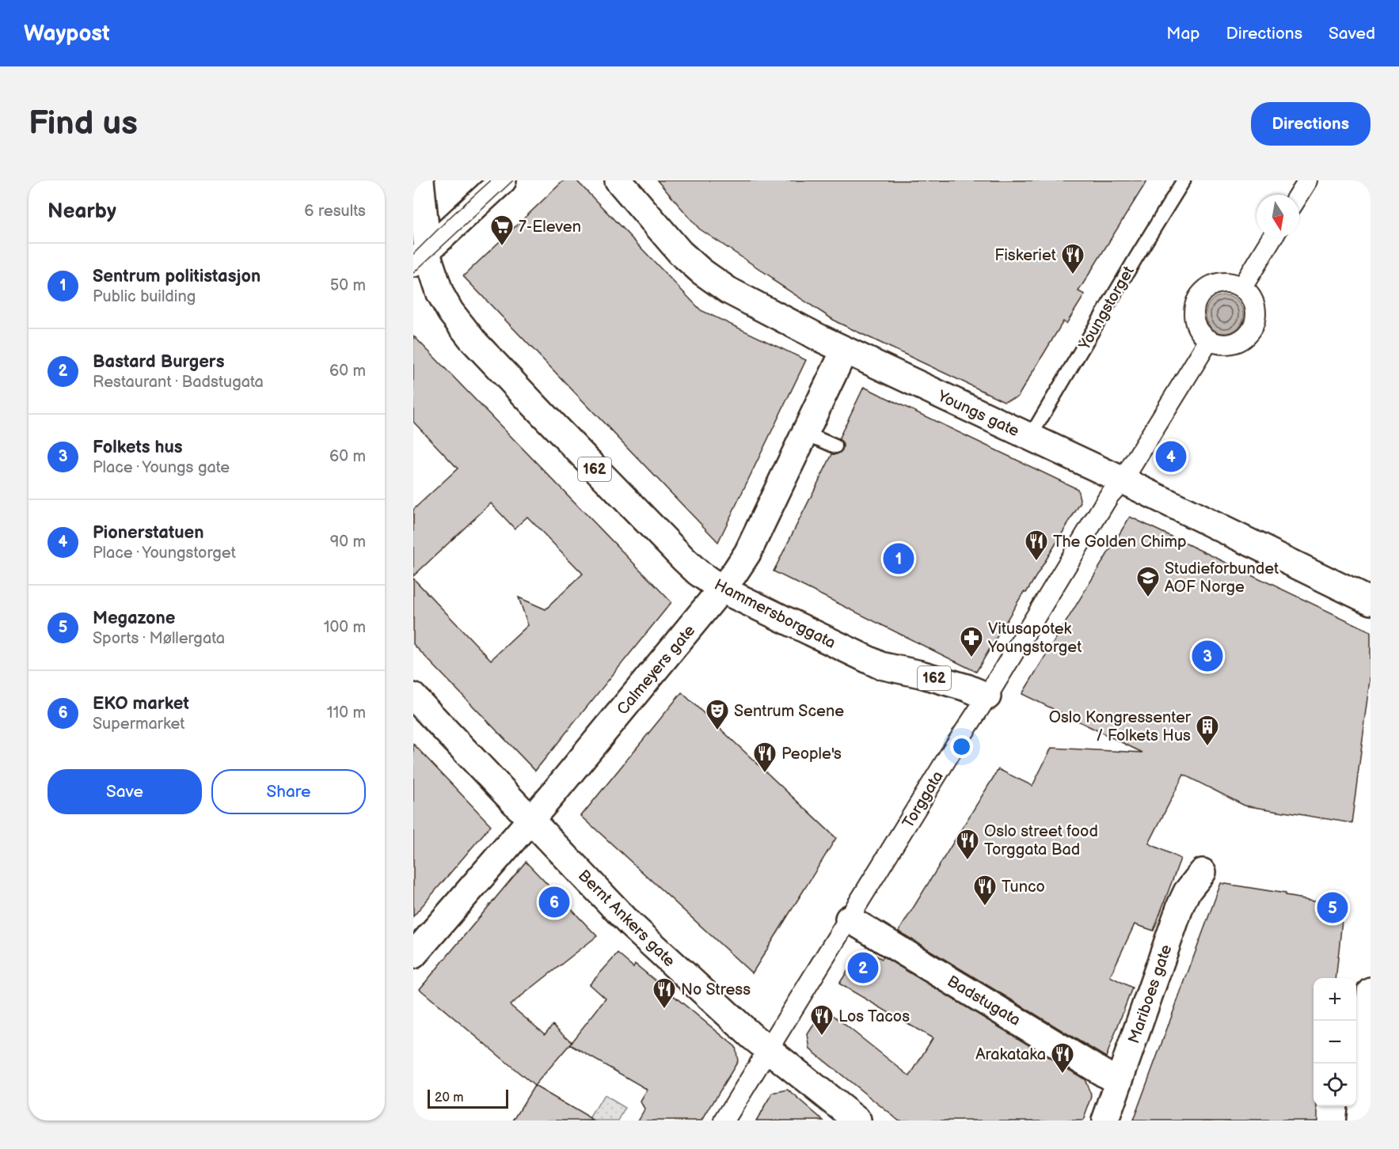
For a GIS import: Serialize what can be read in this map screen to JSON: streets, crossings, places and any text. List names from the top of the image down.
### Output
{
  "streets": {
    "main road": [
      "Youngs gate",
      "162",
      "Hammersborggata",
      "Calmeyers gate",
      "Bernt Ankers gate",
      "Mariboes gate",
      "Badstugata"
    ],
    "street": ["Torggata"],
    "lane": ["Youngstorget"]
  },
  "crossings": [
    ["Youngstorget", "Youngs gate"],
    ["Youngs gate", "Calmeyers gate"],
    ["Youngs gate", "Torggata"],
    ["162", "Hammersborggata"],
    ["Hammersborggata", "Calmeyers gate"],
    ["Hammersborggata", "Torggata"],
    ["Calmeyers gate", "Bernt Ankers gate"],
    ["Torggata", "Bernt Ankers gate"],
    ["Torggata", "Badstugata"],
    ["Mariboes gate", "Badstugata"]
  ],
  "places": {
    "supermarket": ["7-Eleven"],
    "restaurant": [
      "Fiskeriet",
      "The Golden Chimp",
      "People's",
      "Oslo street food Torggata Bad",
      "Tunco",
      "No Stress",
      "Los Tacos",
      "Arakataka"
    ],
    "school or university": ["Studieforbundet AOF Norge"],
    "pharmacy": ["Vitusapotek Youngstorget"],
    "theatre": ["Sentrum Scene"],
    "building": ["Oslo Kongressenter / Folkets Hus"]
  },
  "scale_bar": "20 m",
  "north": "bottom",
  "page": {
    "header": "Waypost",
    "nav": ["Map", "Directions", "Saved"],
    "buttons": [
      "Directions",
      ["Save", "Share"]
    ],
    "title": "Find us",
    "heading": ["Nearby", "6 results"],
    "list": [
      {
        "mark": "1",
        "name": "Sentrum politistasjon",
        "note": "Public building",
        "value": "50 m"
      },
      {
        "mark": "2",
        "name": "Bastard Burgers",
        "note": "Restaurant · Badstugata",
        "value": "60 m"
      },
      {
        "mark": "3",
        "name": "Folkets hus",
        "note": "Place · Youngs gate",
        "value": "60 m"
      },
      {
        "mark": "4",
        "name": "Pionerstatuen",
        "note": "Place · Youngstorget",
        "value": "90 m"
      },
      {
        "mark": "5",
        "name": "Megazone",
        "note": "Sports · Møllergata",
        "value": "100 m"
      },
      {
        "mark": "6",
        "name": "EKO market",
        "note": "Supermarket",
        "value": "110 m"
      }
    ],
    "pins": [
      "4",
      "1",
      "3",
      "6",
      "5",
      "2"
    ],
    "map_buttons": ["+", "−"],
    "scale": "20 m"
  }
}
